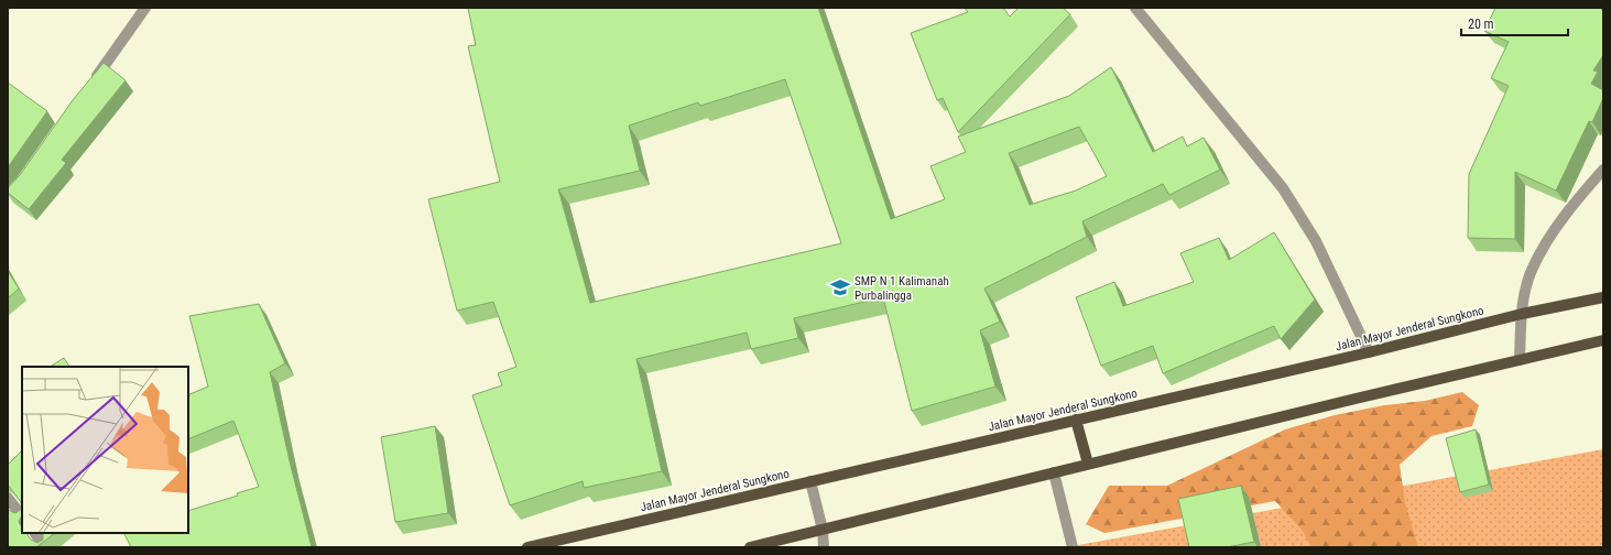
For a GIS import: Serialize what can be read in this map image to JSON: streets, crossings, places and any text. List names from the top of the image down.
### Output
{
  "streets": {
    "main road": ["Jalan Mayor Jenderal Sungkono"]
  },
  "places": {
    "school or university": ["SMP N 1 Kalimanah Purbalingga"]
  },
  "scale_bar": "20 m"
}
